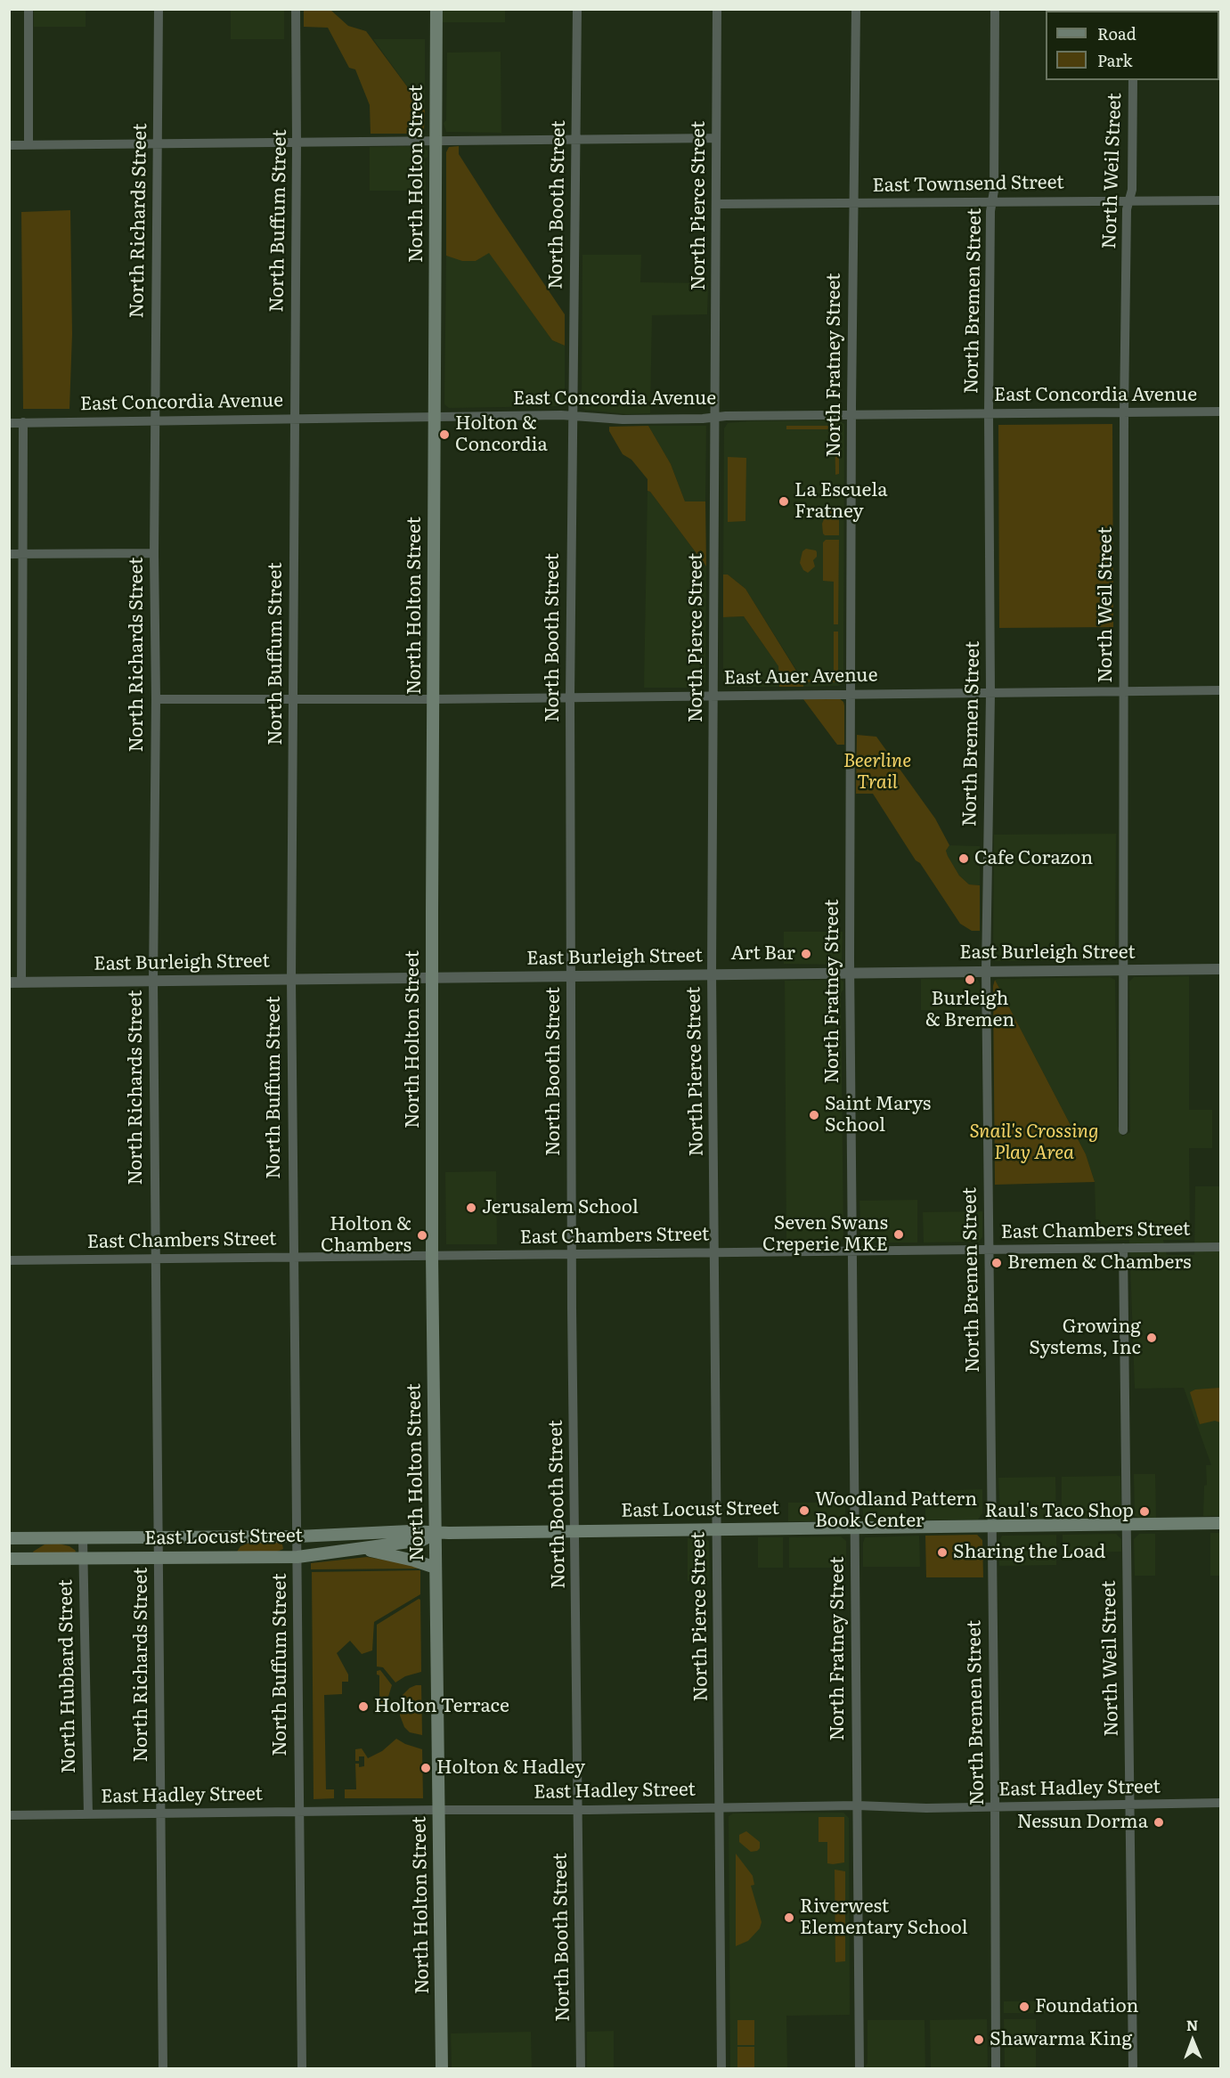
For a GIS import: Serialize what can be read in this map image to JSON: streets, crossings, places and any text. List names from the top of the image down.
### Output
{
  "streets": {
    "main road": ["North Holton Street", "East Locust Street"],
    "street": [
      "North Weil Street",
      "East Townsend Street",
      "North Booth Street",
      "North Pierce Street",
      "North Richards Street",
      "North Buffum Street",
      "North Bremen Street",
      "North Fratney Street",
      "East Concordia Avenue",
      "East Auer Avenue",
      "East Burleigh Street",
      "East Chambers Street",
      "North Hubbard Street",
      "East Hadley Street"
    ]
  },
  "crossings": [
    ["North Weil Street", "East Townsend Street"],
    ["North Weil Street", "East Concordia Avenue"],
    ["North Weil Street", "East Auer Avenue"],
    ["North Weil Street", "East Burleigh Street"],
    ["North Weil Street", "East Chambers Street"],
    ["North Weil Street", "East Locust Street"],
    ["North Weil Street", "East Hadley Street"],
    ["North Holton Street", "East Concordia Avenue"],
    ["North Holton Street", "East Auer Avenue"],
    ["North Holton Street", "East Burleigh Street"],
    ["North Holton Street", "East Chambers Street"],
    ["North Holton Street", "East Locust Street"],
    ["North Holton Street", "East Hadley Street"],
    ["East Townsend Street", "North Pierce Street"],
    ["East Townsend Street", "North Bremen Street"],
    ["East Townsend Street", "North Fratney Street"],
    ["North Booth Street", "East Concordia Avenue"],
    ["North Booth Street", "East Auer Avenue"],
    ["North Booth Street", "East Burleigh Street"],
    ["North Booth Street", "East Chambers Street"],
    ["North Booth Street", "East Locust Street"],
    ["North Booth Street", "East Hadley Street"],
    ["North Pierce Street", "East Concordia Avenue"],
    ["North Pierce Street", "East Auer Avenue"],
    ["North Pierce Street", "East Burleigh Street"],
    ["North Pierce Street", "East Chambers Street"],
    ["North Pierce Street", "East Locust Street"],
    ["North Pierce Street", "East Hadley Street"],
    ["North Richards Street", "East Concordia Avenue"],
    ["North Richards Street", "East Auer Avenue"],
    ["North Richards Street", "East Burleigh Street"],
    ["North Richards Street", "East Chambers Street"],
    ["North Richards Street", "East Locust Street"],
    ["North Richards Street", "East Hadley Street"],
    ["North Buffum Street", "East Concordia Avenue"],
    ["North Buffum Street", "East Auer Avenue"],
    ["North Buffum Street", "East Burleigh Street"],
    ["North Buffum Street", "East Chambers Street"],
    ["North Buffum Street", "East Locust Street"],
    ["North Buffum Street", "East Hadley Street"],
    ["North Bremen Street", "East Concordia Avenue"],
    ["North Bremen Street", "East Auer Avenue"],
    ["North Bremen Street", "East Burleigh Street"],
    ["North Bremen Street", "East Chambers Street"],
    ["North Bremen Street", "East Locust Street"],
    ["North Bremen Street", "East Hadley Street"],
    ["North Fratney Street", "East Concordia Avenue"],
    ["North Fratney Street", "East Auer Avenue"],
    ["North Fratney Street", "East Burleigh Street"],
    ["North Fratney Street", "East Chambers Street"],
    ["North Fratney Street", "East Locust Street"],
    ["North Fratney Street", "East Hadley Street"],
    ["East Locust Street", "North Hubbard Street"],
    ["North Hubbard Street", "East Hadley Street"]
  ],
  "parks": ["Beerline Trail", "Snail's Crossing Play Area"],
  "places": [
    "Holton & Concordia",
    "La Escuela Fratney",
    "Cafe Corazon",
    "Art Bar",
    "Burleigh & Bremen",
    "Saint Marys School",
    "Jerusalem School",
    "Seven Swans Creperie MKE",
    "Holton & Chambers",
    "Bremen & Chambers",
    "Growing Systems, Inc",
    "Woodland Pattern Book Center",
    "Raul's Taco Shop",
    "Sharing the Load",
    "Holton Terrace",
    "Holton & Hadley",
    "Nessun Dorma",
    "Riverwest Elementary School",
    "Foundation",
    "Shawarma King"
  ],
  "legend": ["Road", "Park"],
  "north": "top"
}
